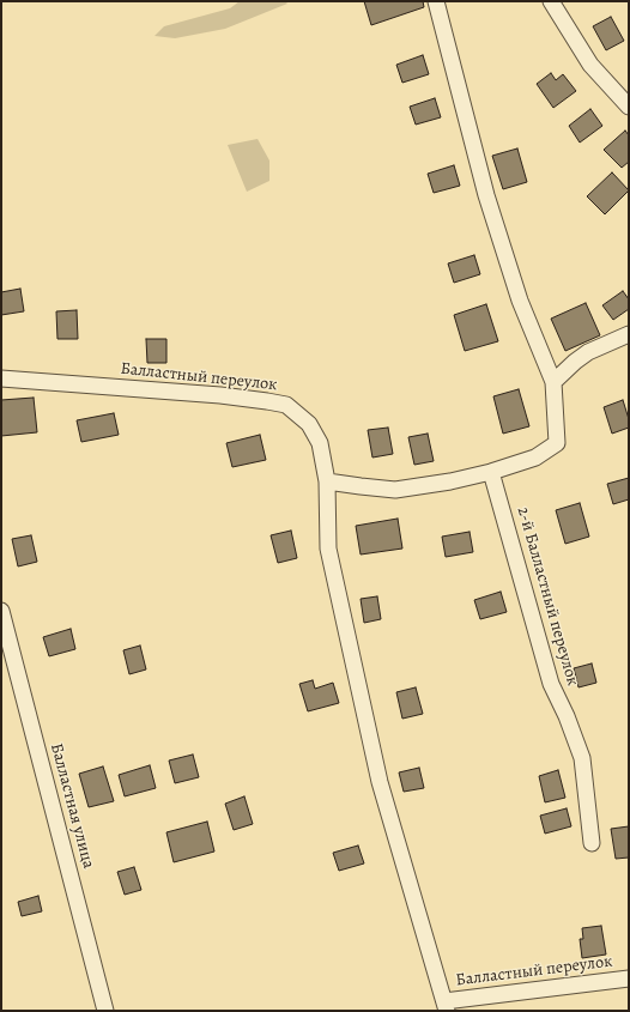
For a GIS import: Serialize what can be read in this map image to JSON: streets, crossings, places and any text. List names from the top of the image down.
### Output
{
  "streets": {
    "street": ["Балластный переулок", "2-й Балластный переулок", "Балластная улица"]
  }
}
